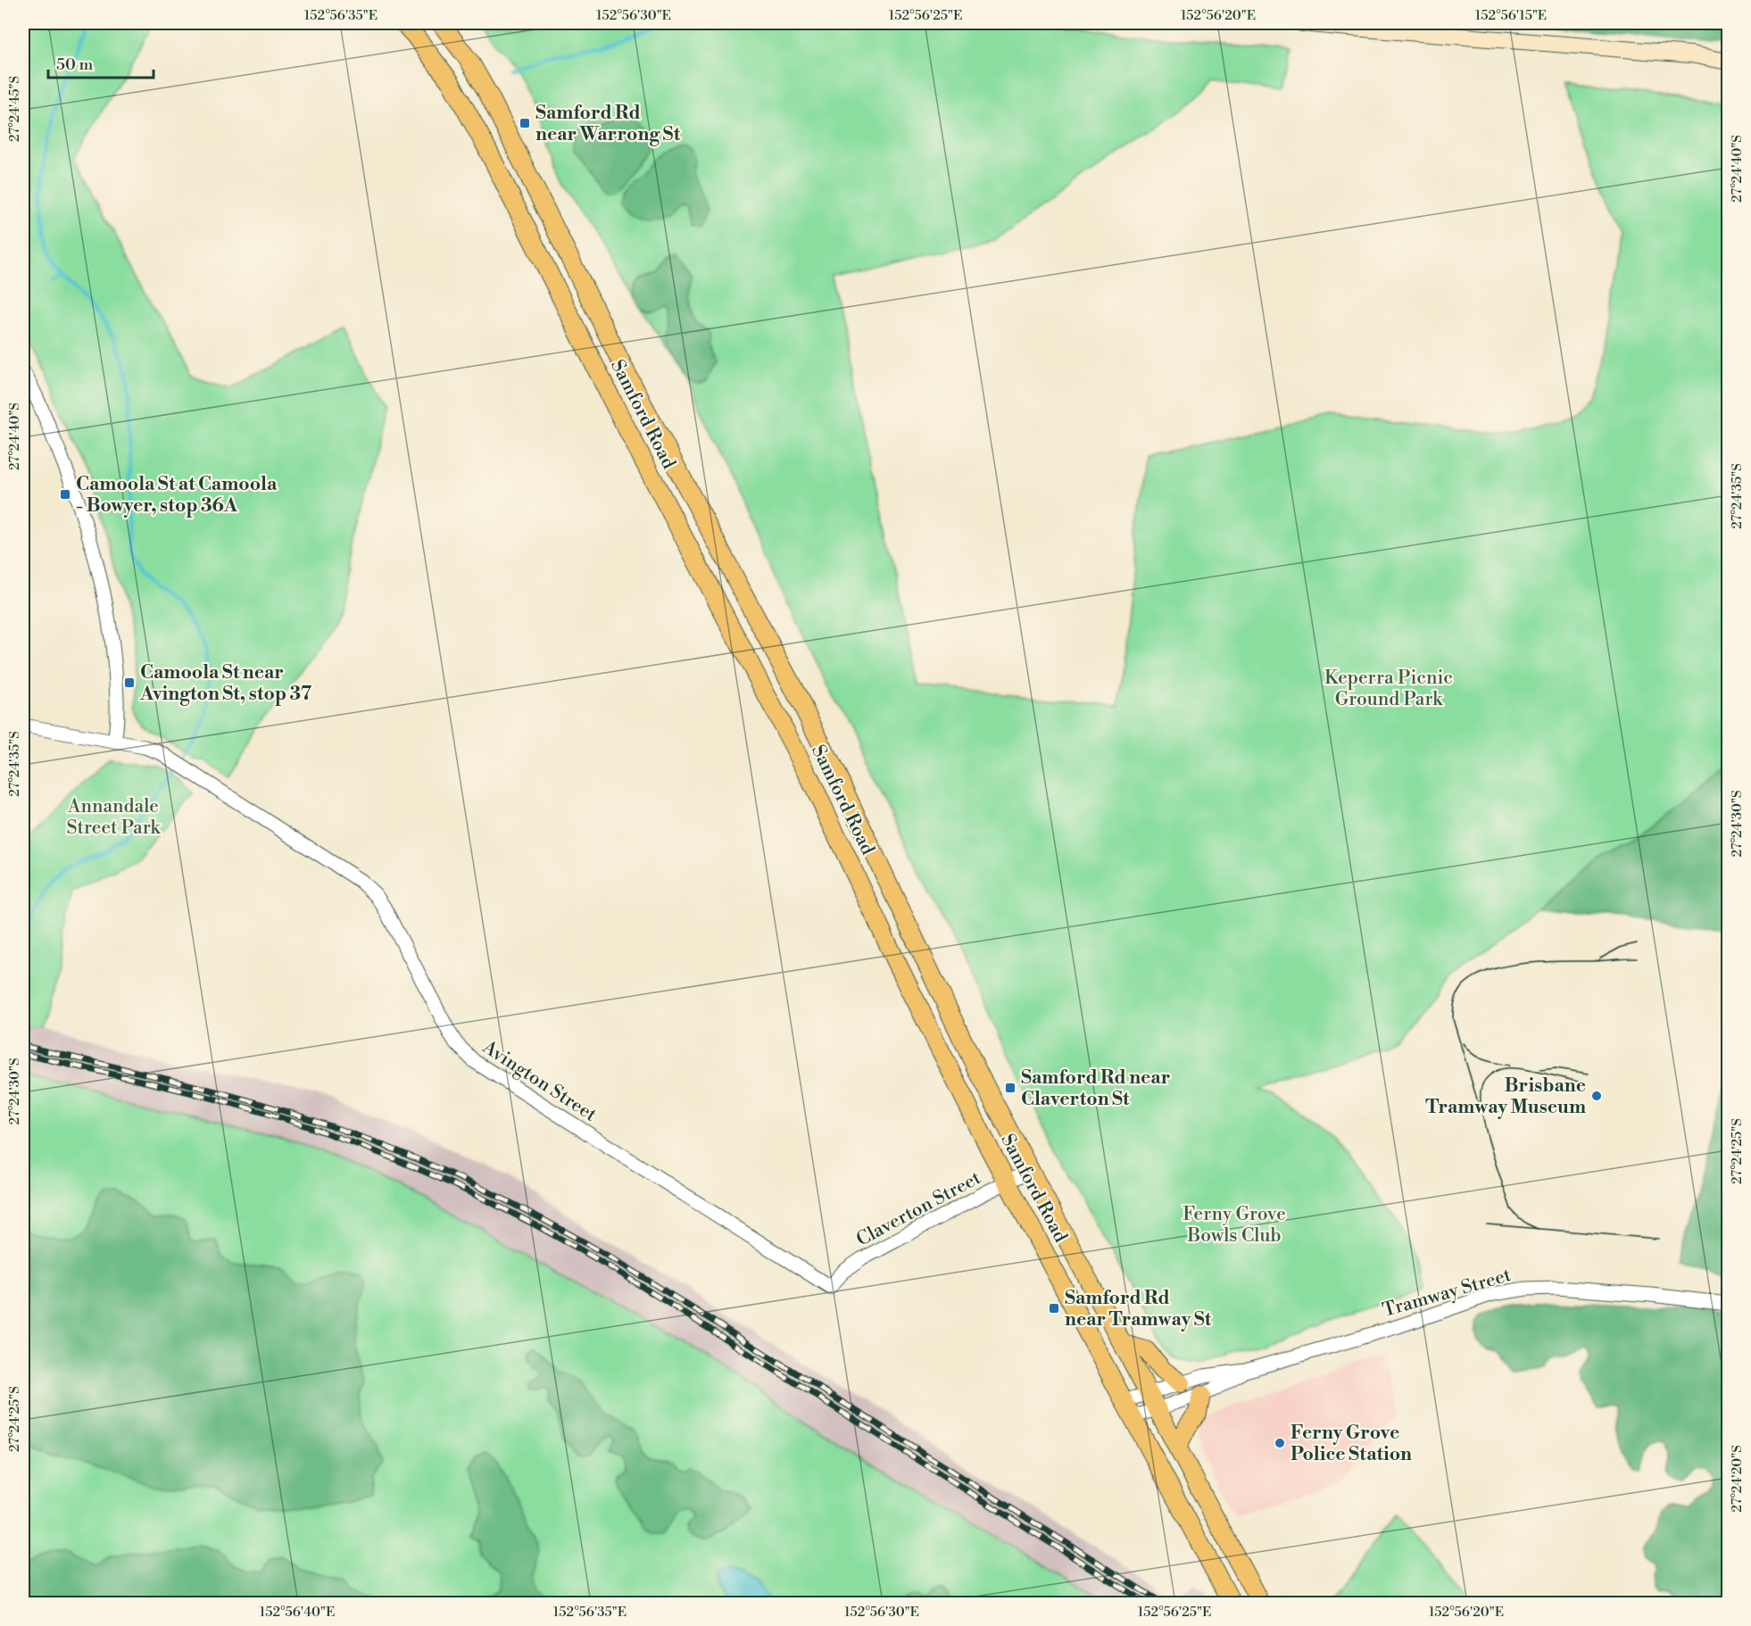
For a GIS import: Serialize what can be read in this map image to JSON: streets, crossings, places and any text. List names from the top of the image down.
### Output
{
  "streets": {
    "main road": ["Samford Road"],
    "street": ["Avington Street", "Claverton Street", "Tramway Street"]
  },
  "crossings": [
    ["Samford Road", "Claverton Street"],
    ["Samford Road", "Tramway Street"],
    ["Avington Street", "Claverton Street"]
  ],
  "parks": ["Keperra Picnic Ground Park", "Annandale Street Park", "Ferny Grove Bowls Club"],
  "places": {
    "transit": [
      "Samford Rd near Warrong St",
      "Camoola St at Camoola - Bowyer, stop 36A",
      "Camoola St near Avington St, stop 37",
      "Samford Rd near Claverton St",
      "Samford Rd near Tramway St"
    ],
    "other": ["Brisbane Tramway Museum", "Ferny Grove Police Station"]
  },
  "scale_bar": "50 m",
  "coordinates": [
    "152°56'35\"E",
    "152°56'30\"E",
    "152°56'25\"E",
    "152°56'20\"E",
    "152°56'15\"E",
    "27°24'45\"S",
    "27°24'40\"S",
    "27°24'35\"S",
    "27°24'30\"S",
    "27°24'25\"S",
    "27°24'20\"S",
    "152°56'40\"E"
  ]
}
